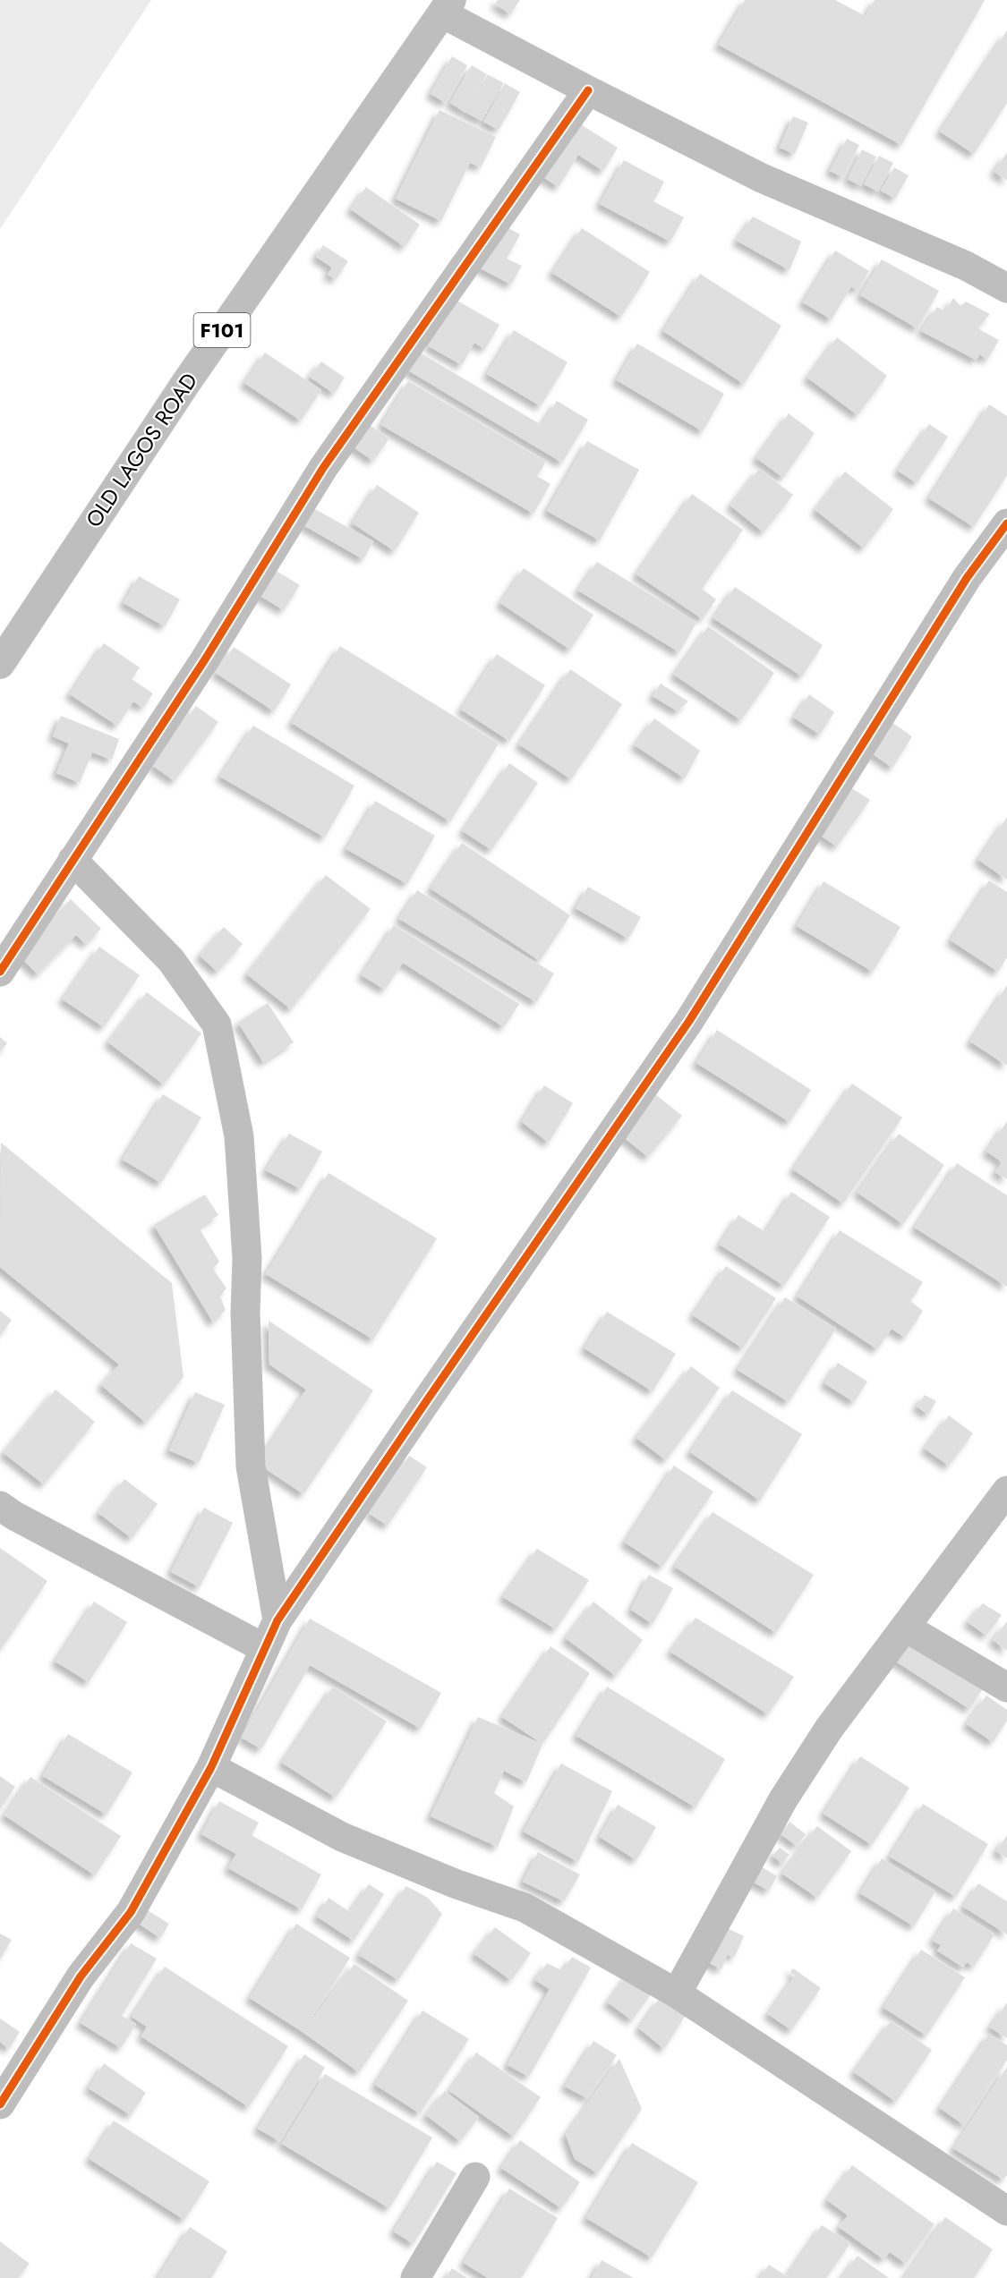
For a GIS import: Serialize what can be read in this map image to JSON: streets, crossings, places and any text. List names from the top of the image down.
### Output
{
  "streets": {
    "street": ["F101", "OLD LAGOS ROAD"]
  }
}
